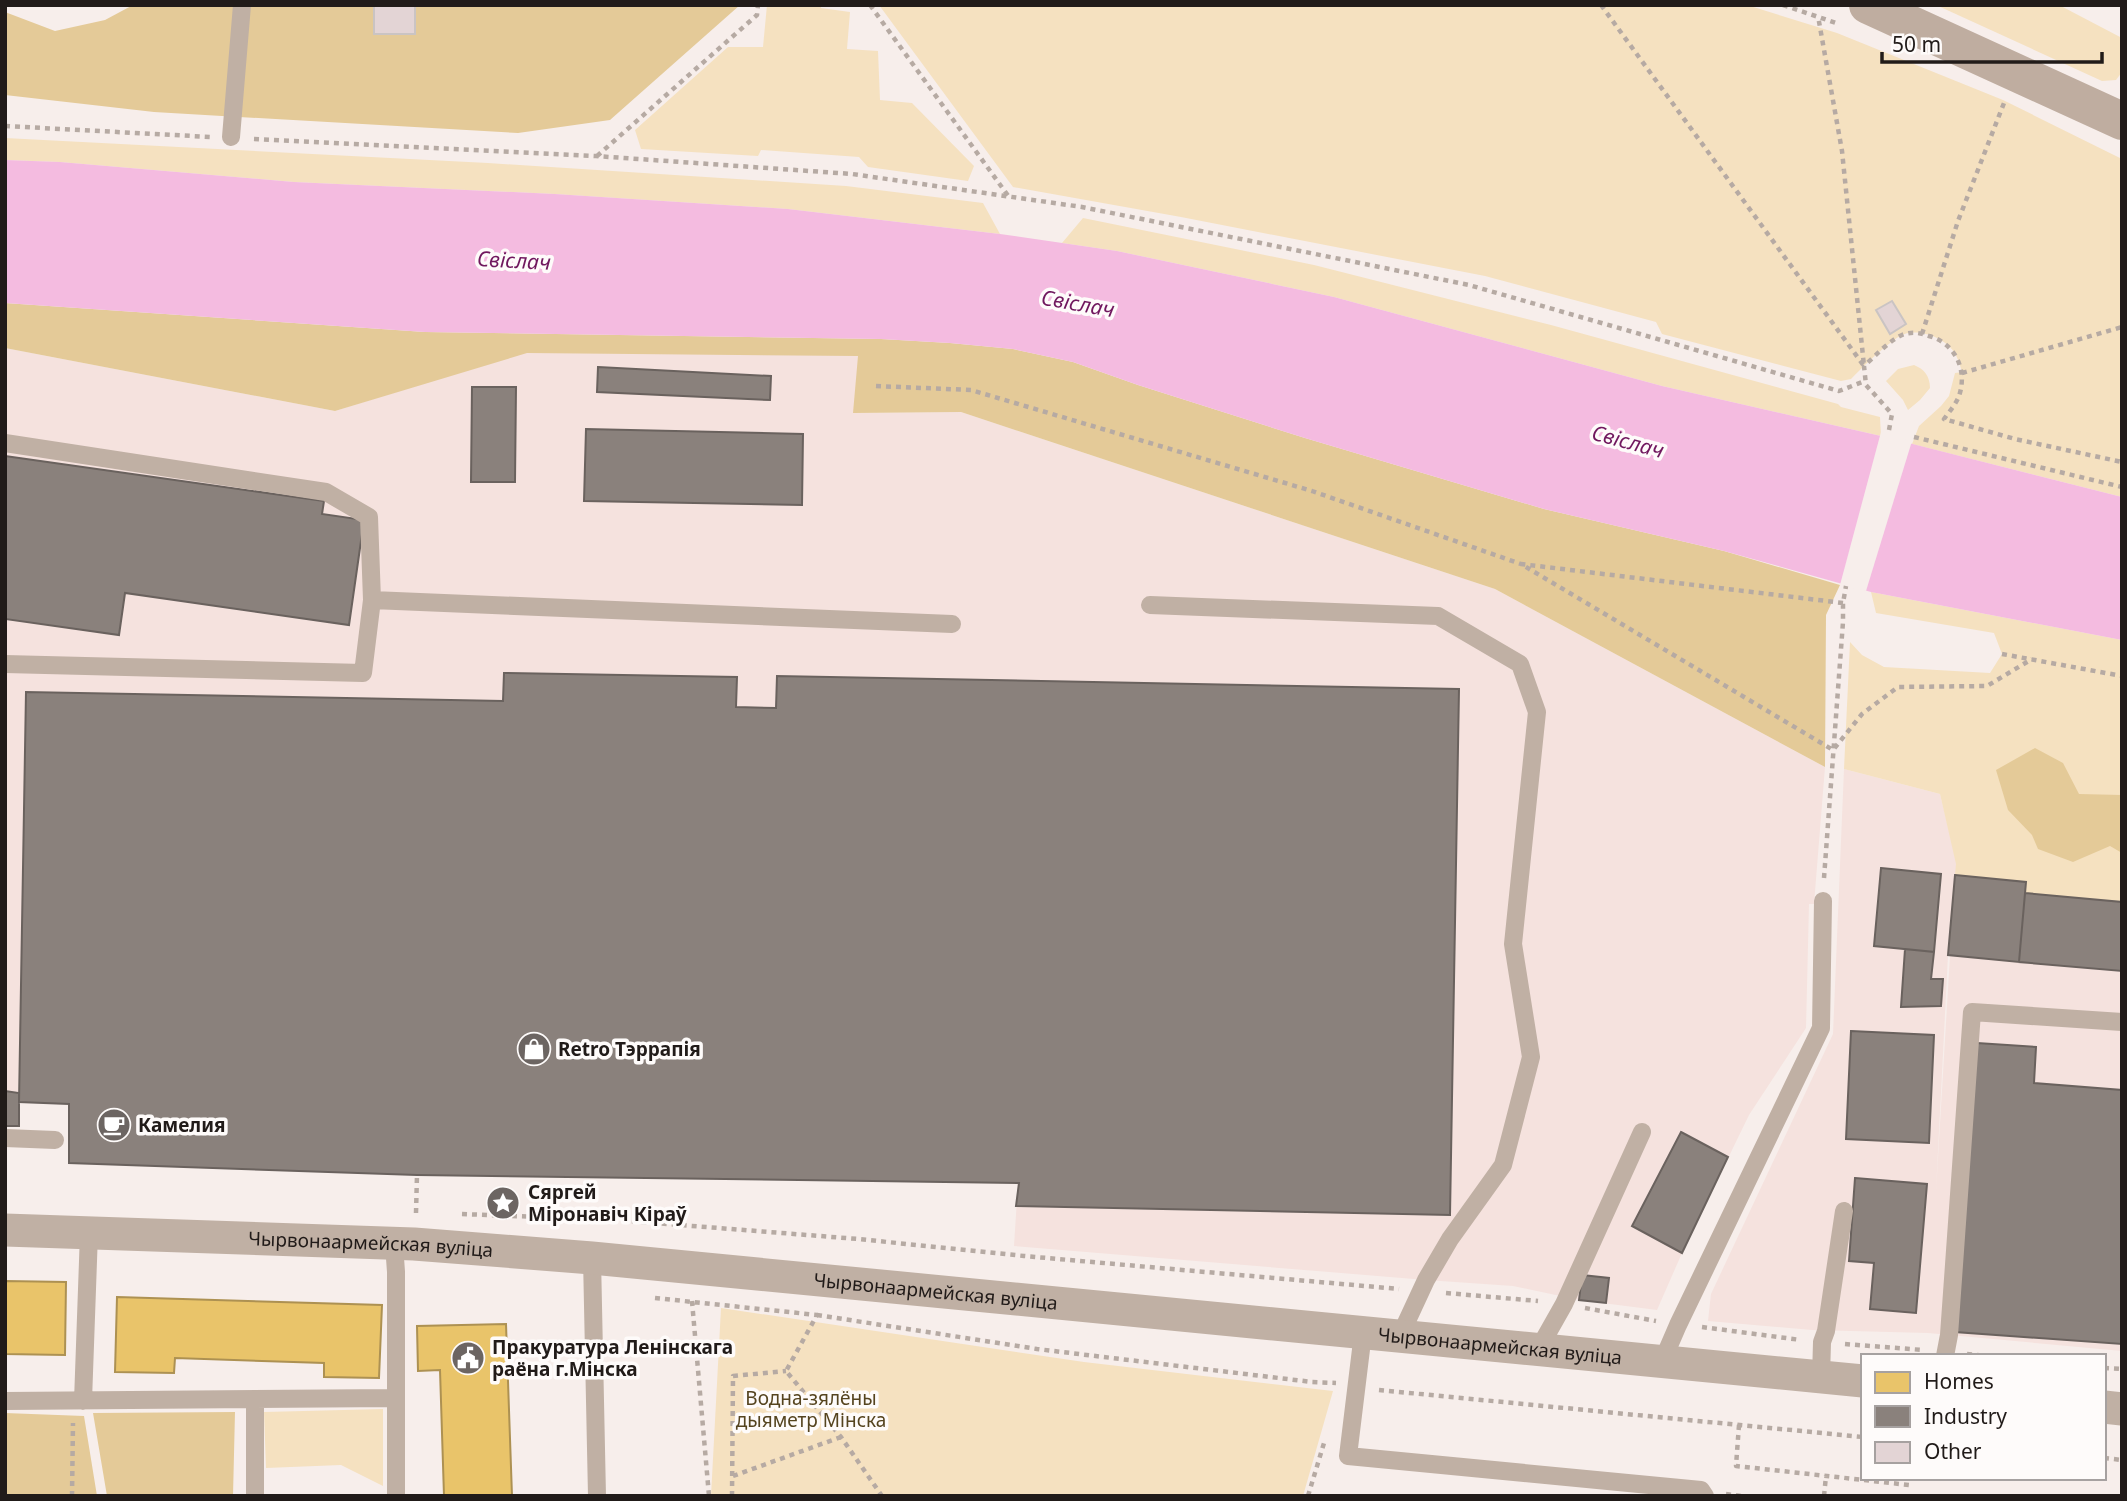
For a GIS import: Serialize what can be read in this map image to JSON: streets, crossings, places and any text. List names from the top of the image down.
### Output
{
  "streets": {
    "street": ["Чырвонаармейская вуліца"]
  },
  "water": ["Свіслач"],
  "parks": ["Водна-зялёны дыяметр Мінска"],
  "places": {
    "shop": ["Retro Тэррапія"],
    "cafe": ["Камелия"],
    "place": ["Сяргей Міронавіч Кіраў"],
    "public building": ["Пракуратура Ленінскага раёна г.Мінска"]
  },
  "legend": ["Homes", "Industry", "Other"],
  "scale_bar": "50 m"
}
